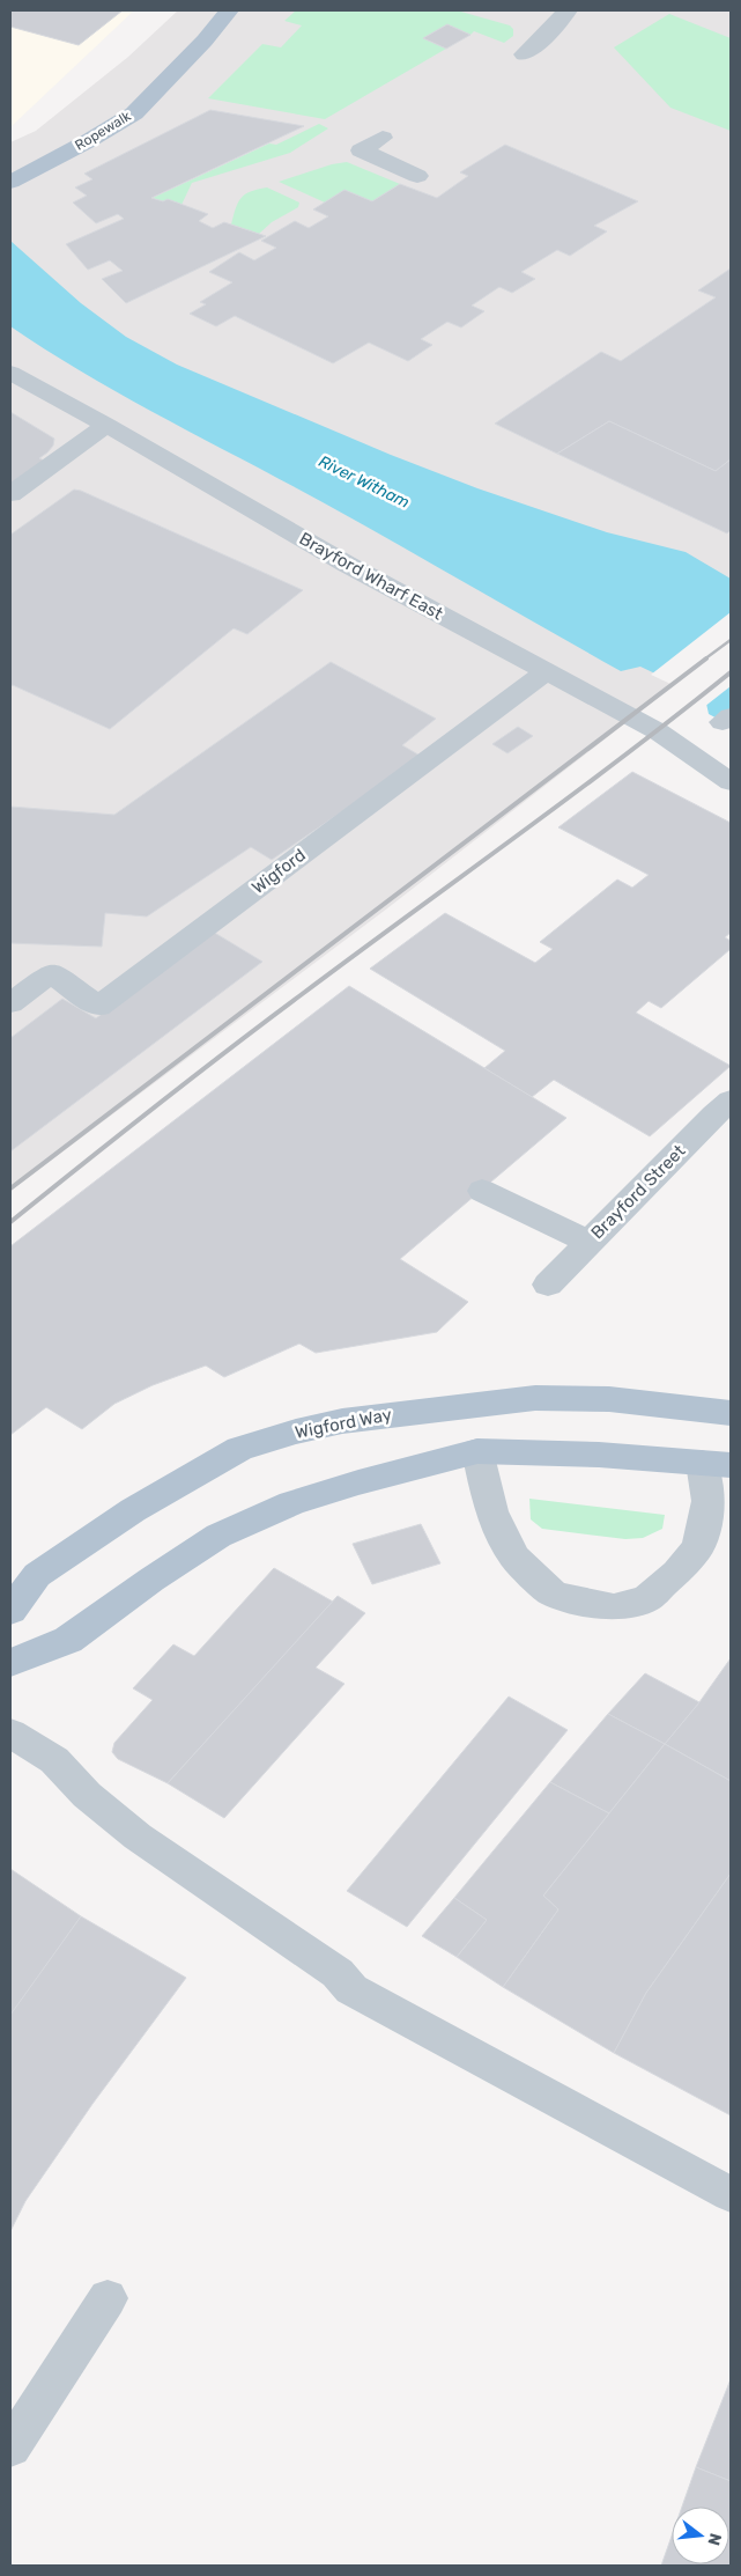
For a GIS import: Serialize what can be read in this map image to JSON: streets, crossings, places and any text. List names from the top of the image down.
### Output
{
  "streets": {
    "main road": ["Ropewalk", "Wigford Way"],
    "street": ["Brayford Wharf East", "Wigford", "Brayford Street"]
  },
  "crossings": [
    ["Brayford Wharf East", "Wigford"]
  ],
  "water": ["River Witham"],
  "north": "right"
}
